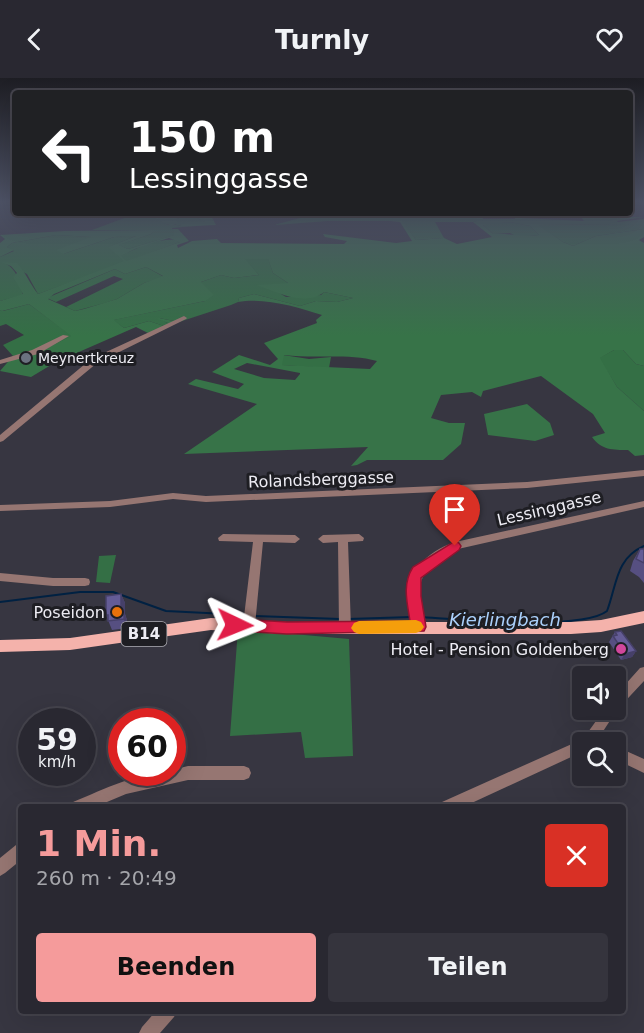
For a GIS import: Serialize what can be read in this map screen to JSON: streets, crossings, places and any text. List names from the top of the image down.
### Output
{
  "streets": {
    "main road": ["B14"],
    "street": ["Rolandsberggasse", "Lessinggasse"]
  },
  "crossings": [
    ["Lessinggasse", "B14"]
  ],
  "water": ["Kierlingbach"],
  "places": ["Meynertkreuz", "Poseidon", "Hotel - Pension Goldenberg"],
  "page": {
    "header": "Turnly",
    "turn": ["150 m", "Lessinggasse"],
    "speed": "59 km/h",
    "limit": "60",
    "heading": ["1 Min.", "260 m · 20:49"],
    "buttons": ["Beenden", "Teilen"]
  }
}
